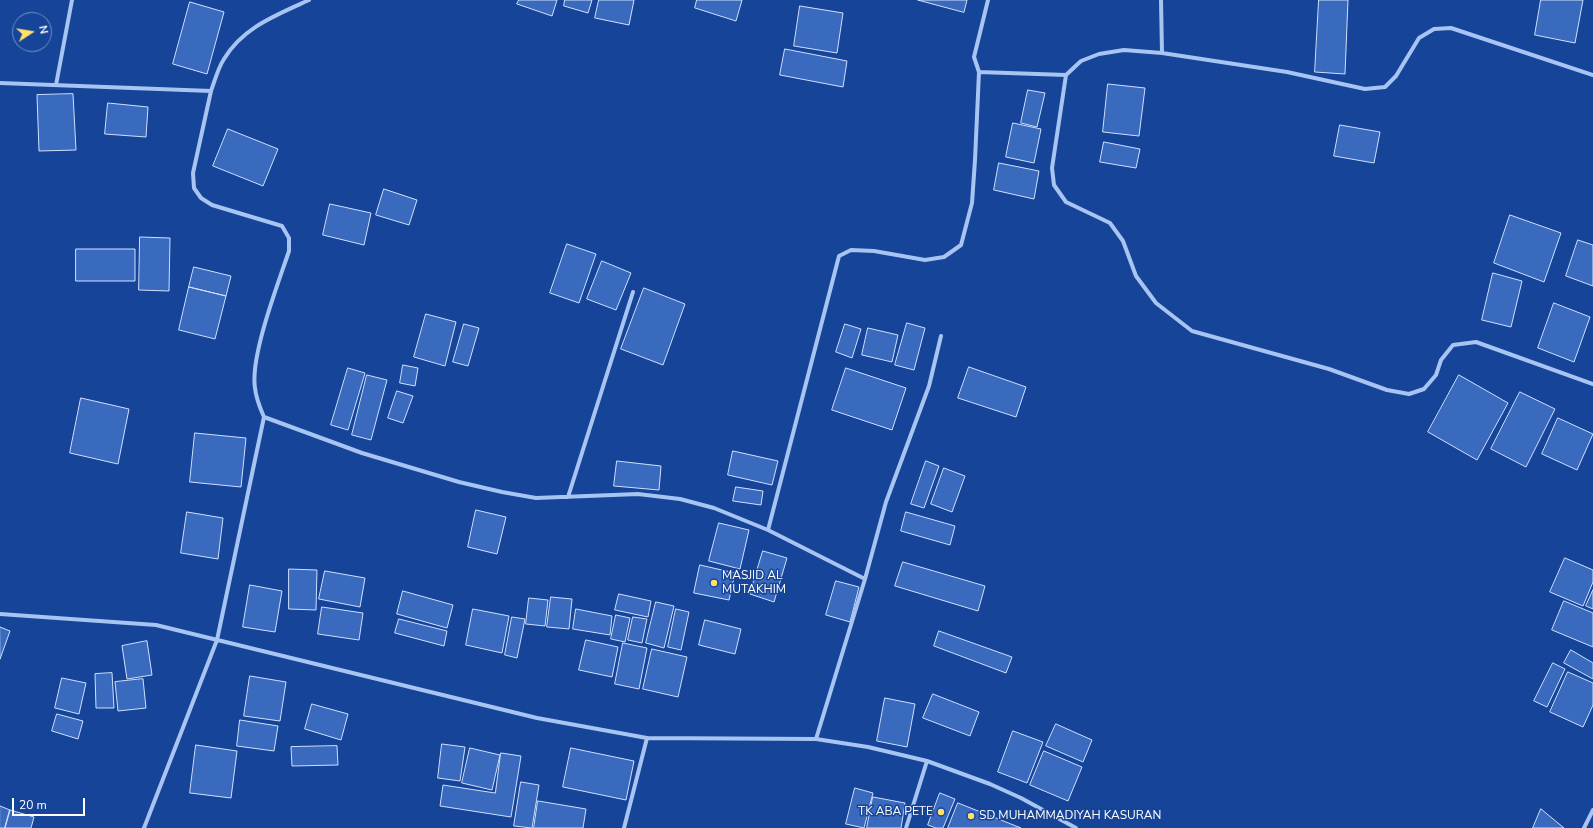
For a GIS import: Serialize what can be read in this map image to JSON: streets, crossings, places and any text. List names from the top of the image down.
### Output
{
  "places": ["MASJID AL MUTAKHIM", "TK ABA PETE", "SD MUHAMMADIYAH KASURAN"],
  "scale_bar": "20 m",
  "north": "right"
}
